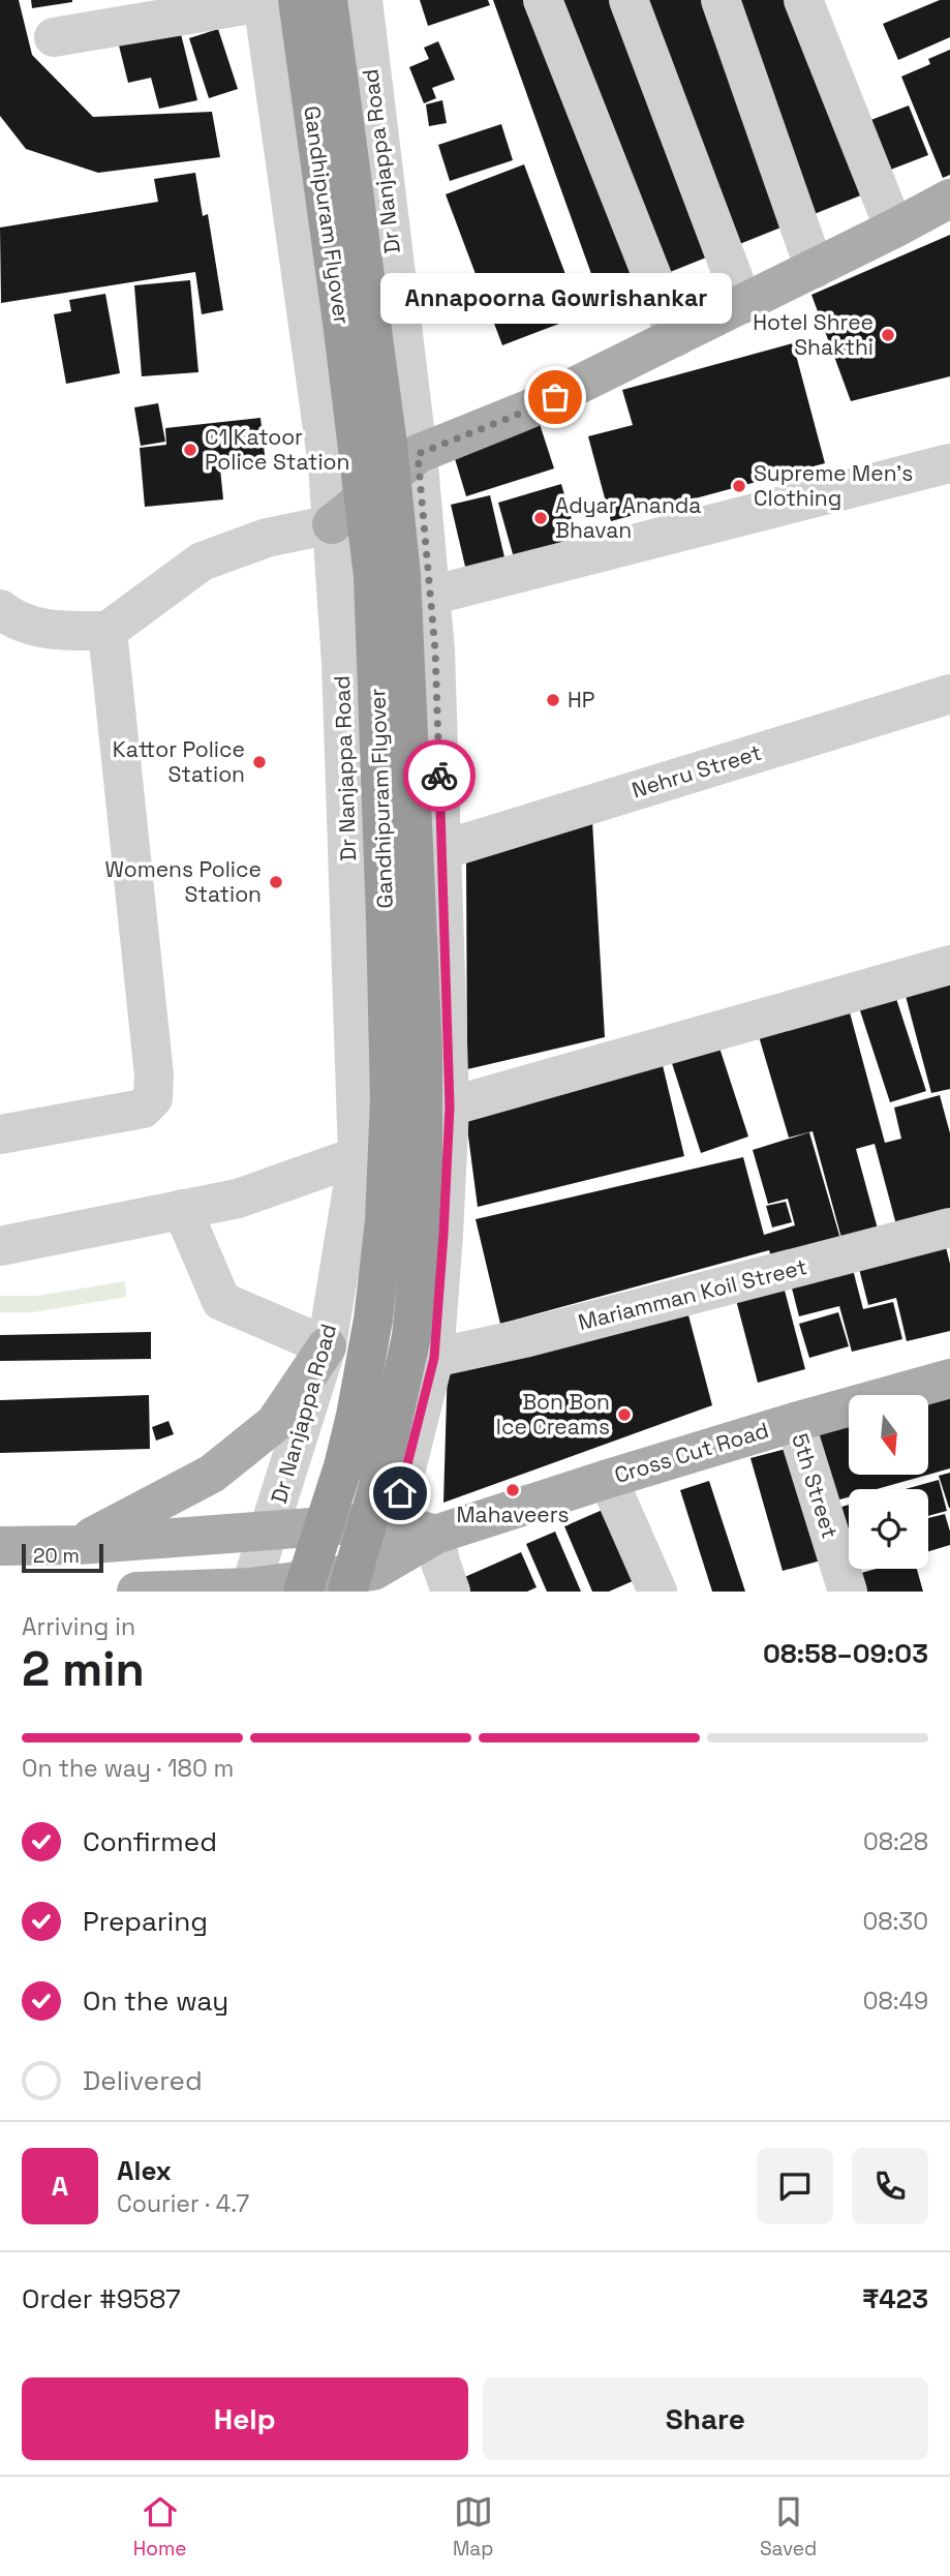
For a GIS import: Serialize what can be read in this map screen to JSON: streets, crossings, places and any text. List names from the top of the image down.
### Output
{
  "streets": {
    "highway": ["Gandhipuram Flyover"],
    "main road": ["Cross Cut Road"],
    "street": [
      "Dr Nanjappa Road",
      "Nehru Street",
      "Mariamman Koil Street",
      "5th Street"
    ]
  },
  "crossings": [
    ["Dr Nanjappa Road", "Gandhipuram Flyover"],
    ["Dr Nanjappa Road", "Nehru Street"],
    ["Dr Nanjappa Road", "Mariamman Koil Street"],
    ["Dr Nanjappa Road", "Cross Cut Road"],
    ["Gandhipuram Flyover", "Cross Cut Road"],
    ["Cross Cut Road", "5th Street"]
  ],
  "places": [
    "Hotel Shree Shakthi",
    "Annapoorna Gowrishankar",
    "C1 Katoor Police Station",
    "Supreme Men's Clothing",
    "Adyar Ananda Bhavan",
    "HP",
    "Kattor Police Station",
    "Womens Police Station",
    "Bon Bon Ice Creams",
    "Mahaveers"
  ],
  "scale_bar": "20 m",
  "north": "bottom",
  "page": {
    "bubble": "Annapoorna Gowrishankar",
    "scale": "20 m",
    "heading": ["2 min", "Arriving in", "08:58–09:03"],
    "panel": [
      "Alex",
      "Courier · 4.7",
      "Order #9587",
      "₹423"
    ],
    "bar": "On the way · 180 m",
    "list": [
      ["Confirmed", "08:28"],
      ["Preparing", "08:30"],
      ["On the way", "08:49"],
      "Delivered"
    ],
    "round": "A",
    "buttons": ["Help", "Share"],
    "tabs": ["Home", "Map", "Saved"]
  }
}
